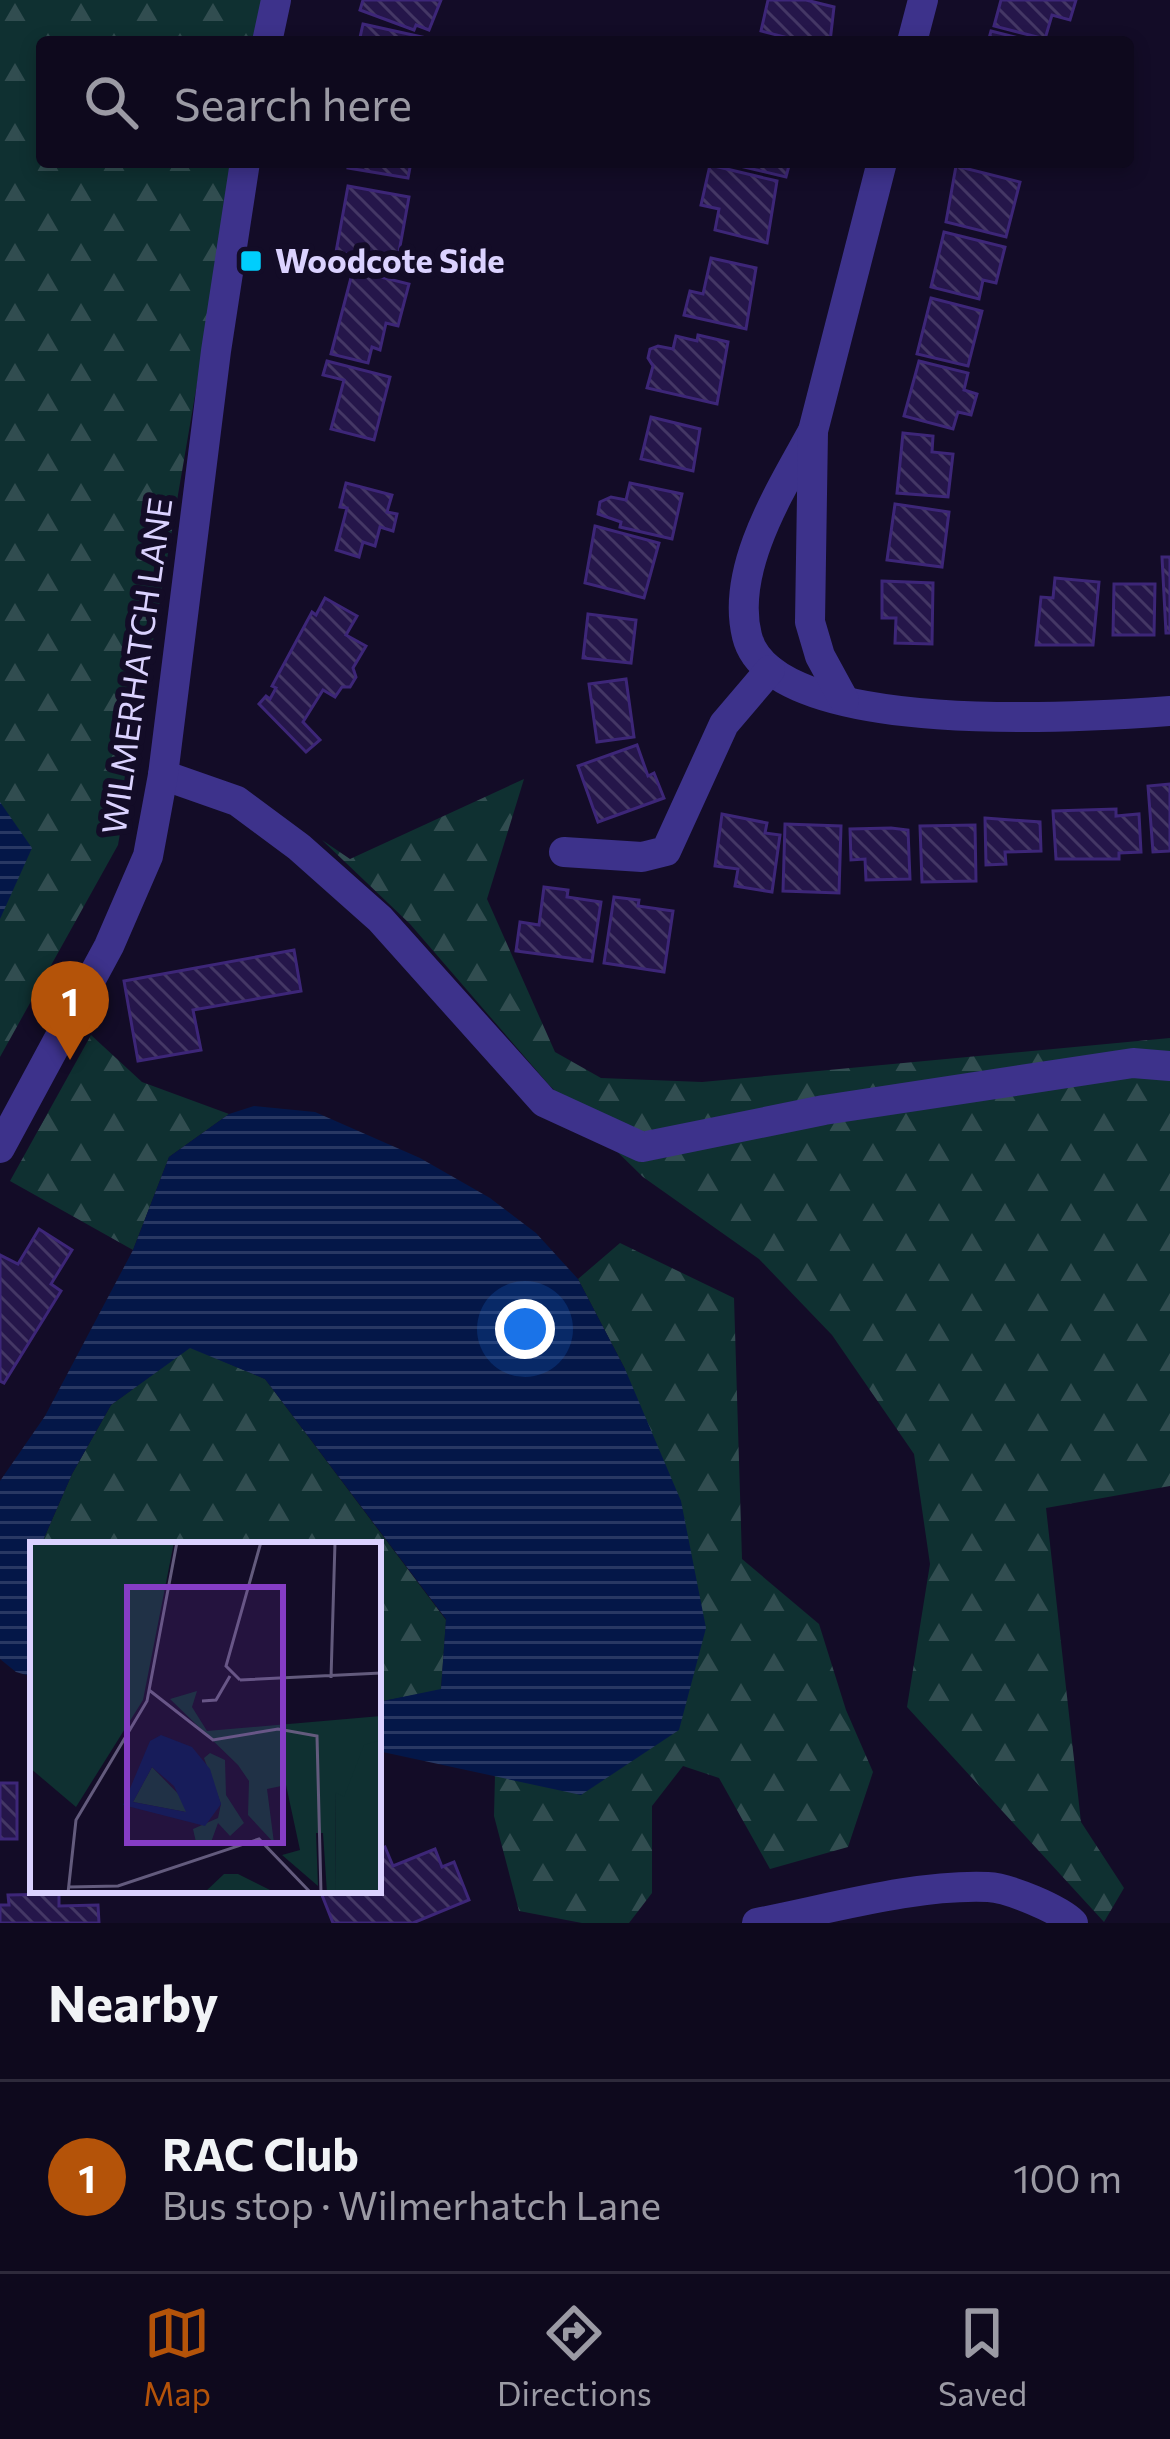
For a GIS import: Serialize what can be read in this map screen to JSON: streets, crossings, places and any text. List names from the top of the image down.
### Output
{
  "streets": {
    "street": ["WILMERHATCH LANE"]
  },
  "places": {
    "transit": ["Woodcote Side"]
  },
  "page": {
    "search": "Search here",
    "pins": "1",
    "heading": "Nearby",
    "list": [
      {
        "mark": "1",
        "name": "RAC Club",
        "note": "Bus stop · Wilmerhatch Lane",
        "value": "100 m"
      }
    ],
    "nav": ["Map", "Directions", "Saved"]
  }
}
